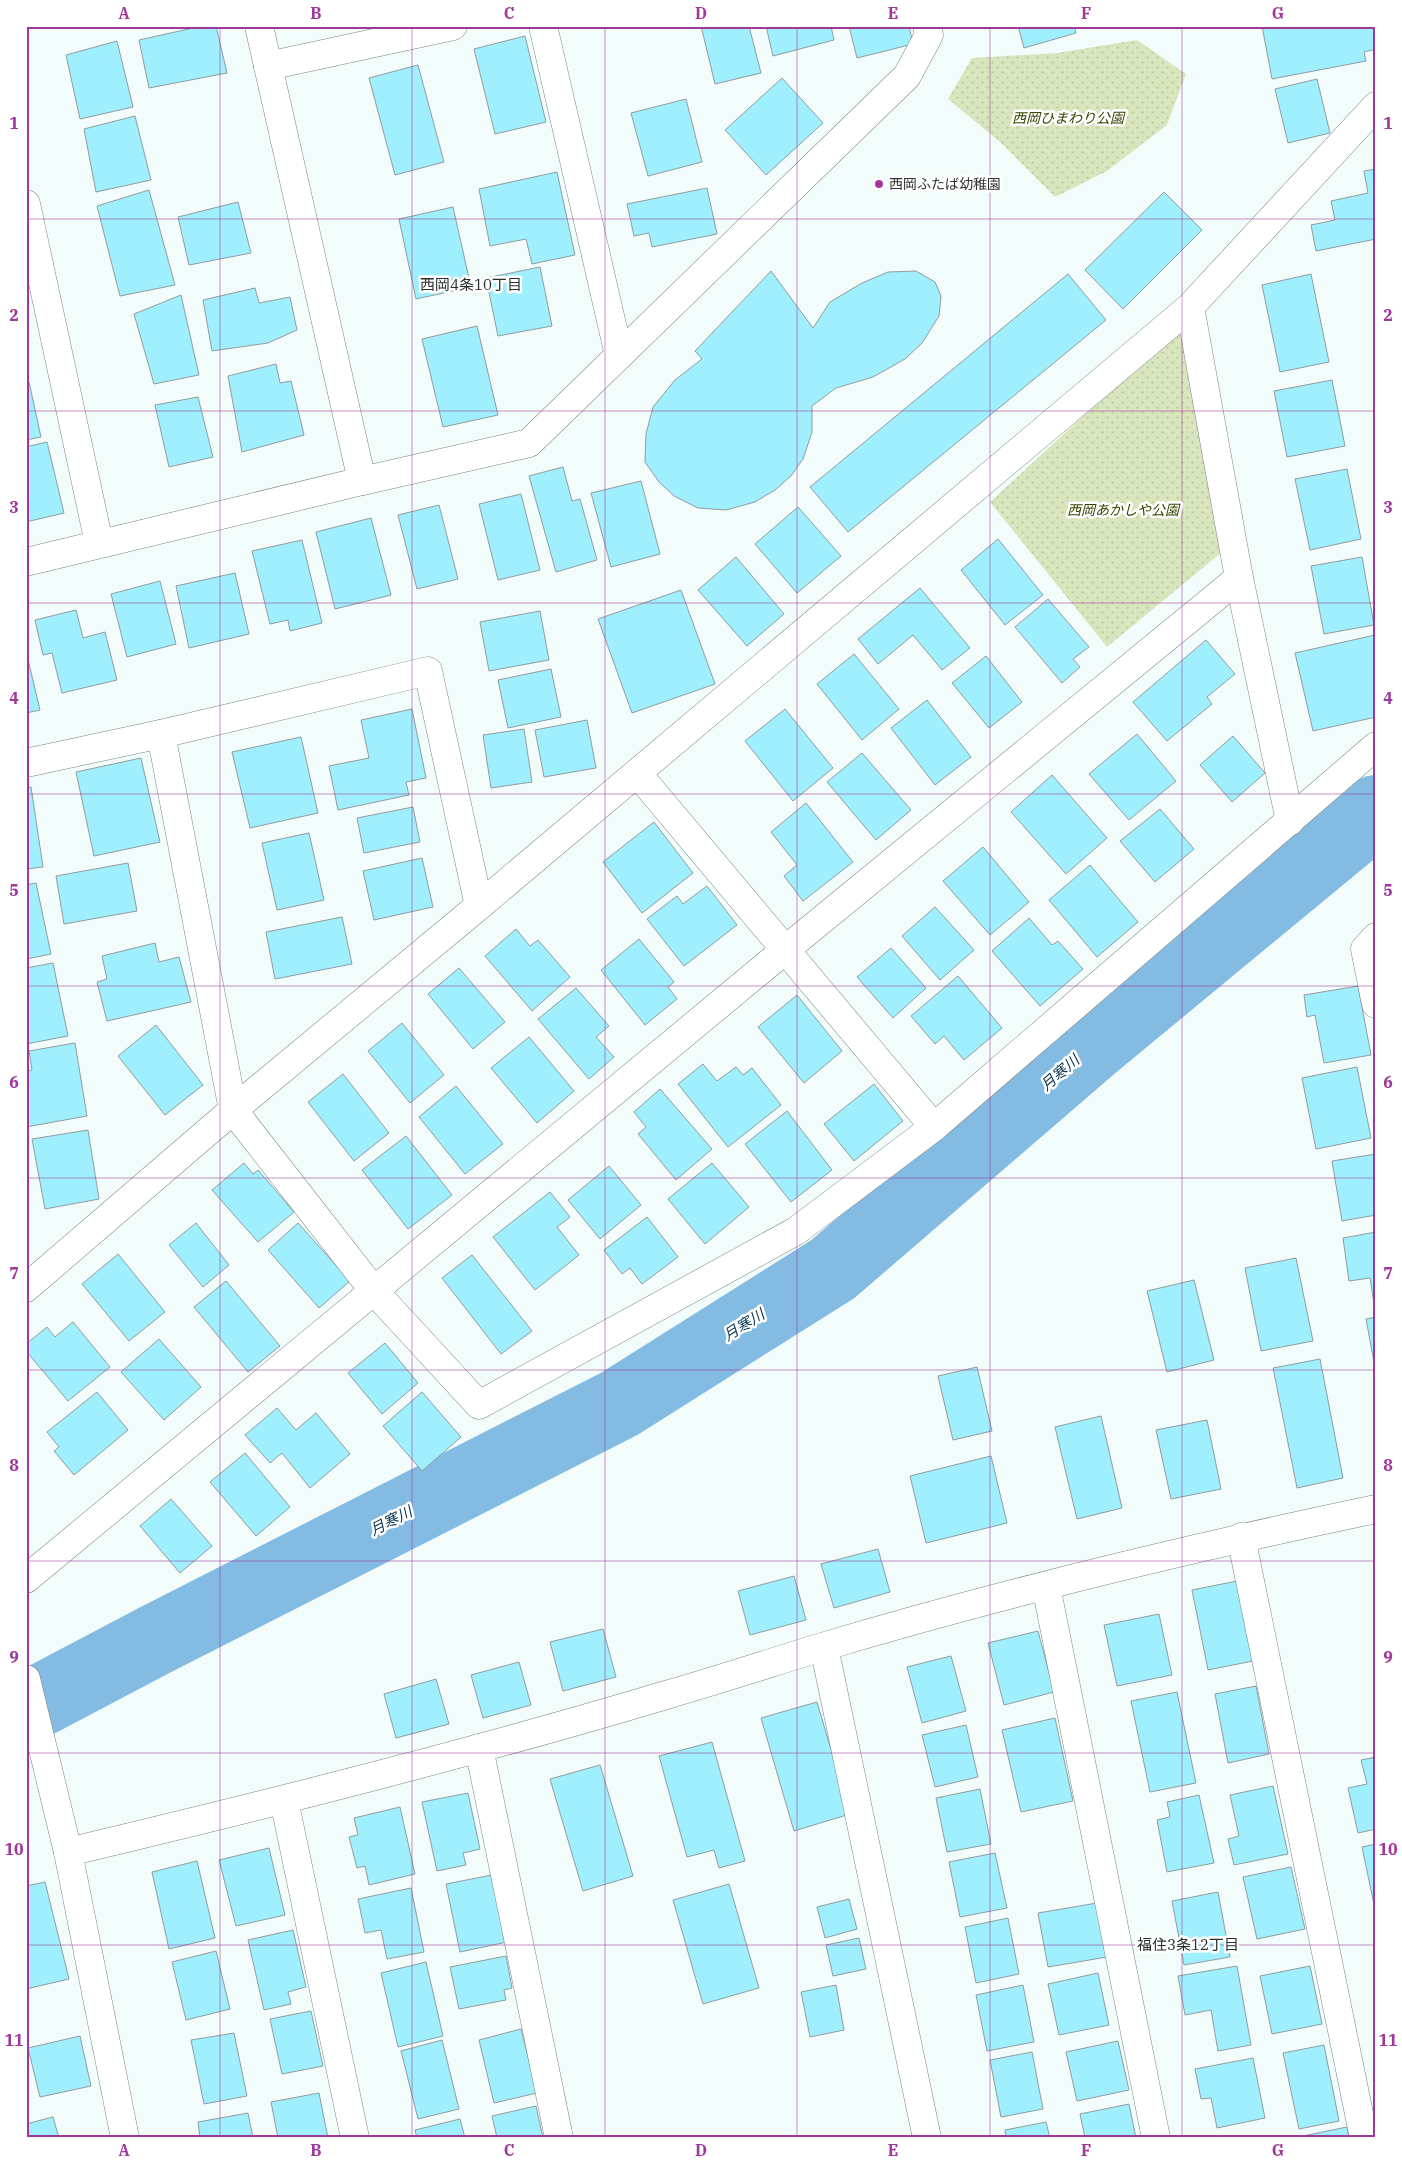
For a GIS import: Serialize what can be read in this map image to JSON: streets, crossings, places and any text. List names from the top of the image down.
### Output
{
  "districts": ["西岡4条10丁目", "福住3条12丁目"],
  "water": ["月寒川"],
  "parks": ["西岡ひまわり公園", "西岡あかしや公園"],
  "places": ["西岡ふたば幼稚園"],
  "grid": {
    "columns": [
      "A",
      "B",
      "C",
      "D",
      "E",
      "F",
      "G"
    ],
    "rows": [
      "1",
      "2",
      "3",
      "4",
      "5",
      "6",
      "7",
      "8",
      "9",
      "10",
      "11"
    ]
  }
}
